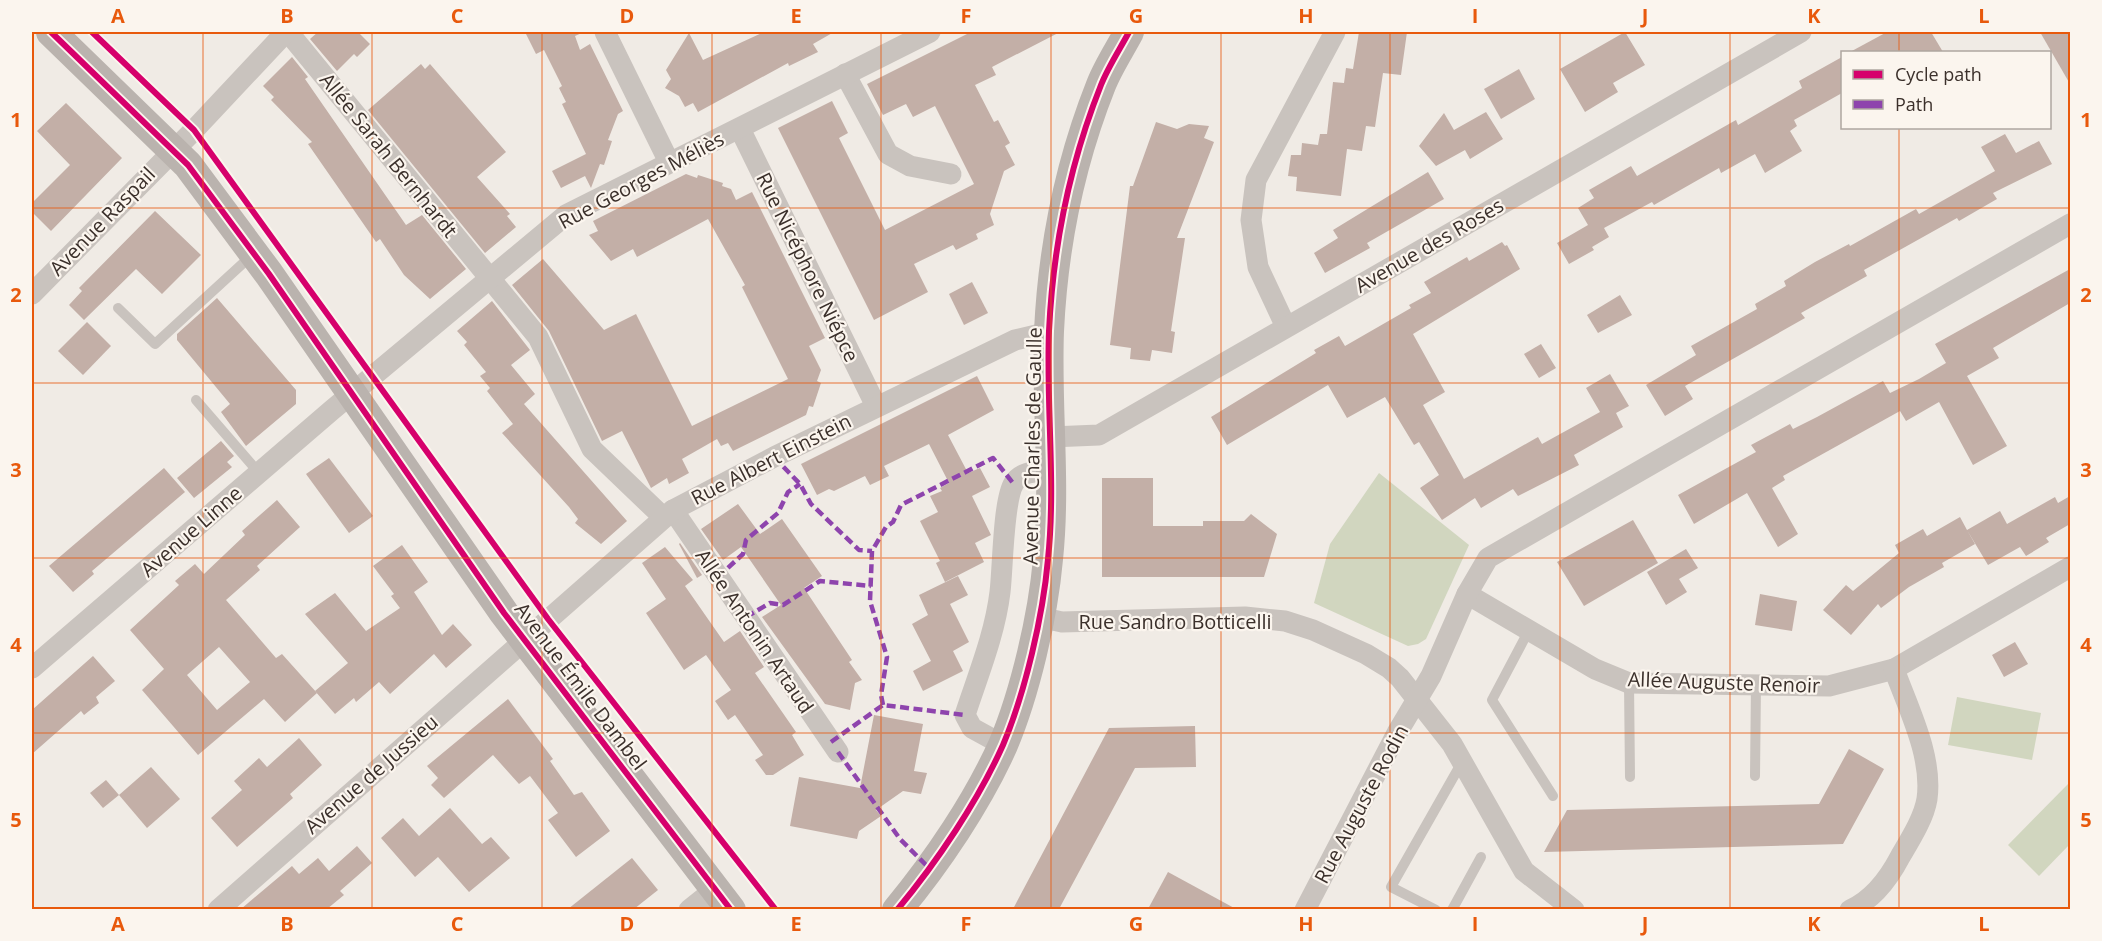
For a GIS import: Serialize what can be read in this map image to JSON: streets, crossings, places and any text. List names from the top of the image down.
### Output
{
  "streets": {
    "street": [
      "Allée Sarah Bernhardt",
      "Rue Georges Méliès",
      "Avenue Raspail",
      "Avenue des Roses",
      "Rue Nicéphore Niépce",
      "Avenue Charles de Gaulle",
      "Rue Albert Einstein",
      "Avenue Linne",
      "Rue Sandro Botticelli",
      "Allée Antonin Artaud",
      "Allée Auguste Renoir",
      "Avenue Émile Dambel",
      "Avenue de Jussieu",
      "Rue Auguste Rodin"
    ]
  },
  "crossings": [
    ["Allée Sarah Bernhardt", "Rue Georges Méliès"],
    ["Allée Sarah Bernhardt", "Avenue Raspail"],
    ["Allée Sarah Bernhardt", "Rue Albert Einstein"],
    ["Allée Sarah Bernhardt", "Allée Antonin Artaud"],
    ["Rue Georges Méliès", "Rue Nicéphore Niépce"],
    ["Rue Georges Méliès", "Avenue Linne"],
    ["Rue Georges Méliès", "Avenue Émile Dambel"],
    ["Avenue Raspail", "Avenue Émile Dambel"],
    ["Avenue des Roses", "Avenue Charles de Gaulle"],
    ["Rue Nicéphore Niépce", "Rue Albert Einstein"],
    ["Avenue Charles de Gaulle", "Rue Albert Einstein"],
    ["Avenue Charles de Gaulle", "Rue Sandro Botticelli"],
    ["Rue Albert Einstein", "Allée Antonin Artaud"],
    ["Rue Albert Einstein", "Avenue Émile Dambel"],
    ["Rue Albert Einstein", "Avenue de Jussieu"],
    ["Avenue Linne", "Avenue Émile Dambel"],
    ["Rue Sandro Botticelli", "Rue Auguste Rodin"],
    ["Allée Auguste Renoir", "Rue Auguste Rodin"],
    ["Avenue Émile Dambel", "Avenue de Jussieu"]
  ],
  "legend": ["Cycle path", "Path"],
  "grid": {
    "columns": [
      "A",
      "B",
      "C",
      "D",
      "E",
      "F",
      "G",
      "H",
      "I",
      "J",
      "K",
      "L"
    ],
    "rows": [
      "1",
      "2",
      "3",
      "4",
      "5"
    ]
  }
}
